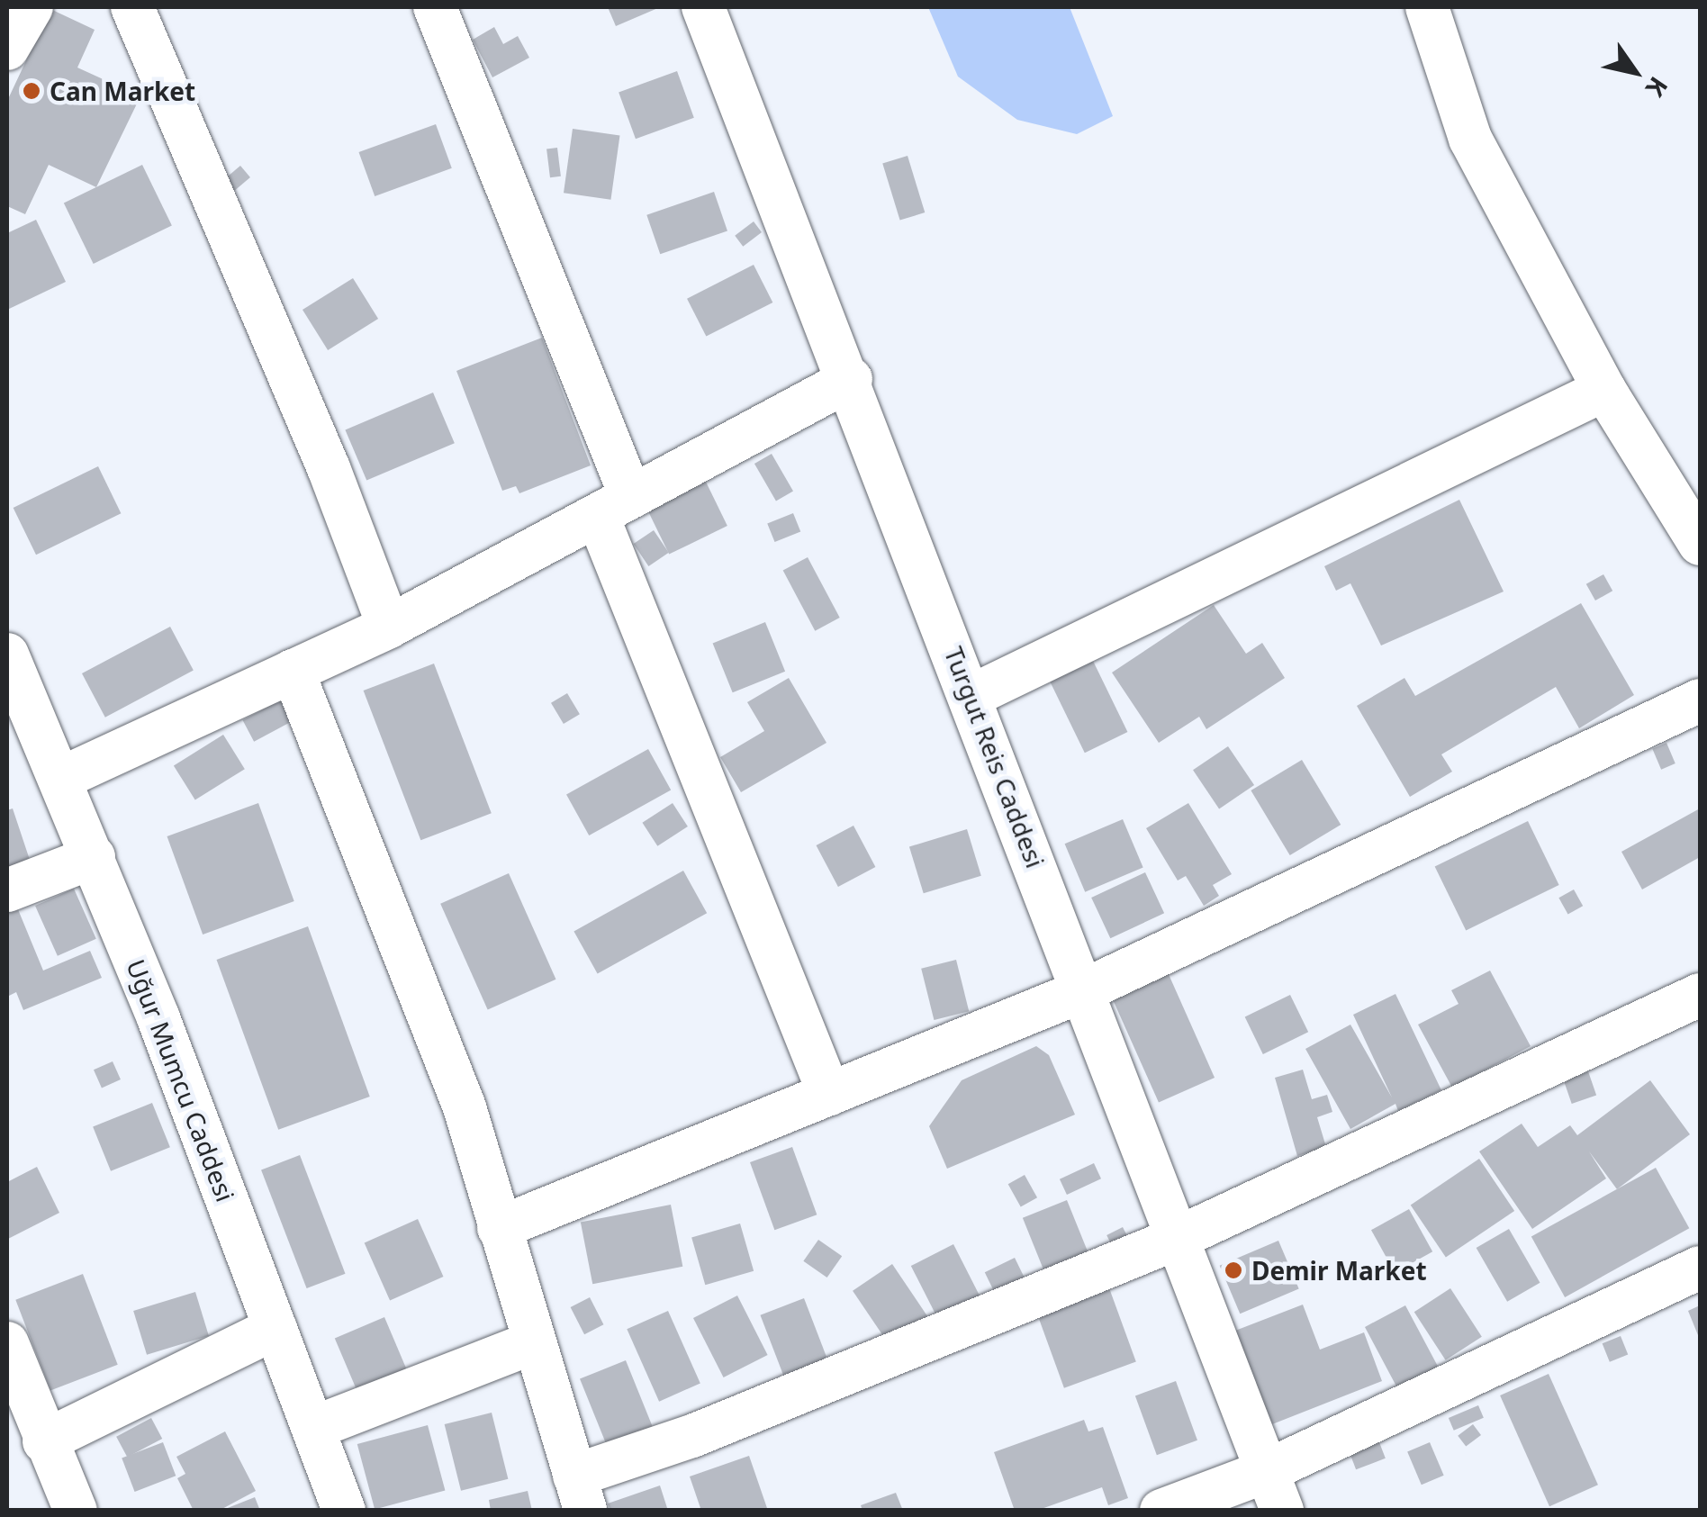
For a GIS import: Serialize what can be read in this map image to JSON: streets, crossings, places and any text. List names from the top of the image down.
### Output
{
  "streets": {
    "street": ["Turgut Reis Caddesi", "Uğur Mumcu Caddesi"]
  },
  "places": ["Can Market", "Demir Market"],
  "north": "bottom right"
}
